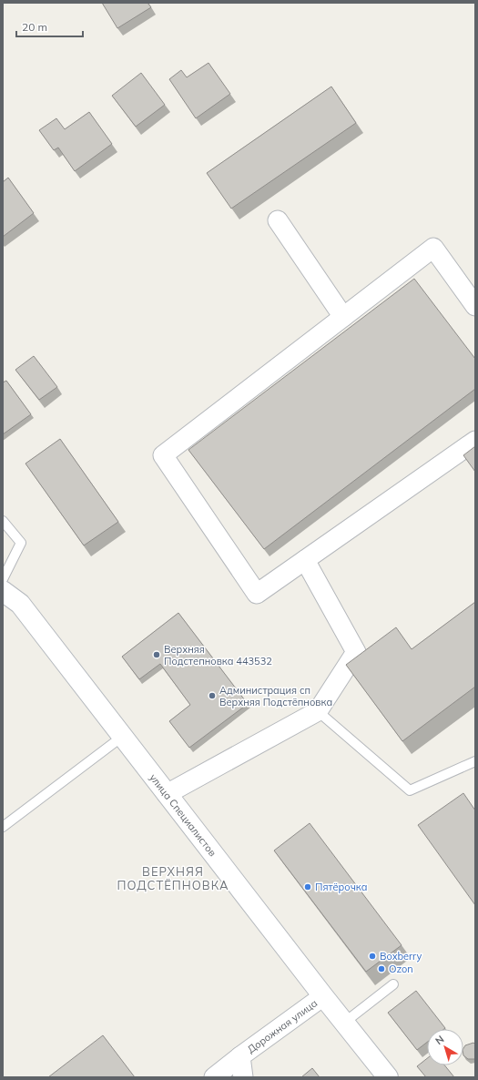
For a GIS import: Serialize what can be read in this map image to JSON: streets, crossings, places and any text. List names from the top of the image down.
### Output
{
  "streets": {
    "street": ["улица Специалистов", "Дорожная улица"]
  },
  "crossings": [
    ["улица Специалистов", "Дорожная улица"]
  ],
  "districts": ["ВЕРХНЯЯ ПОДСТЁПНОВКА"],
  "places": [
    "Верхняя Подстепновка 443532",
    "Администрация сп Верхняя Подстёпновка",
    "Пятёрочка",
    "Boxberry",
    "Ozon"
  ],
  "scale_bar": "20 m",
  "north": "top left"
}
